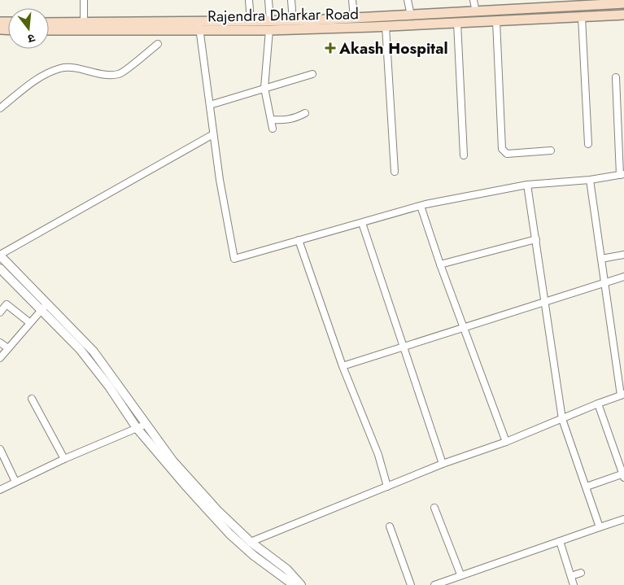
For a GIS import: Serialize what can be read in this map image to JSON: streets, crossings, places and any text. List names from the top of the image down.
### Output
{
  "streets": {
    "main road": ["Rajendra Dharkar Road"]
  },
  "places": {
    "health": ["Akash Hospital"]
  },
  "north": "bottom"
}
